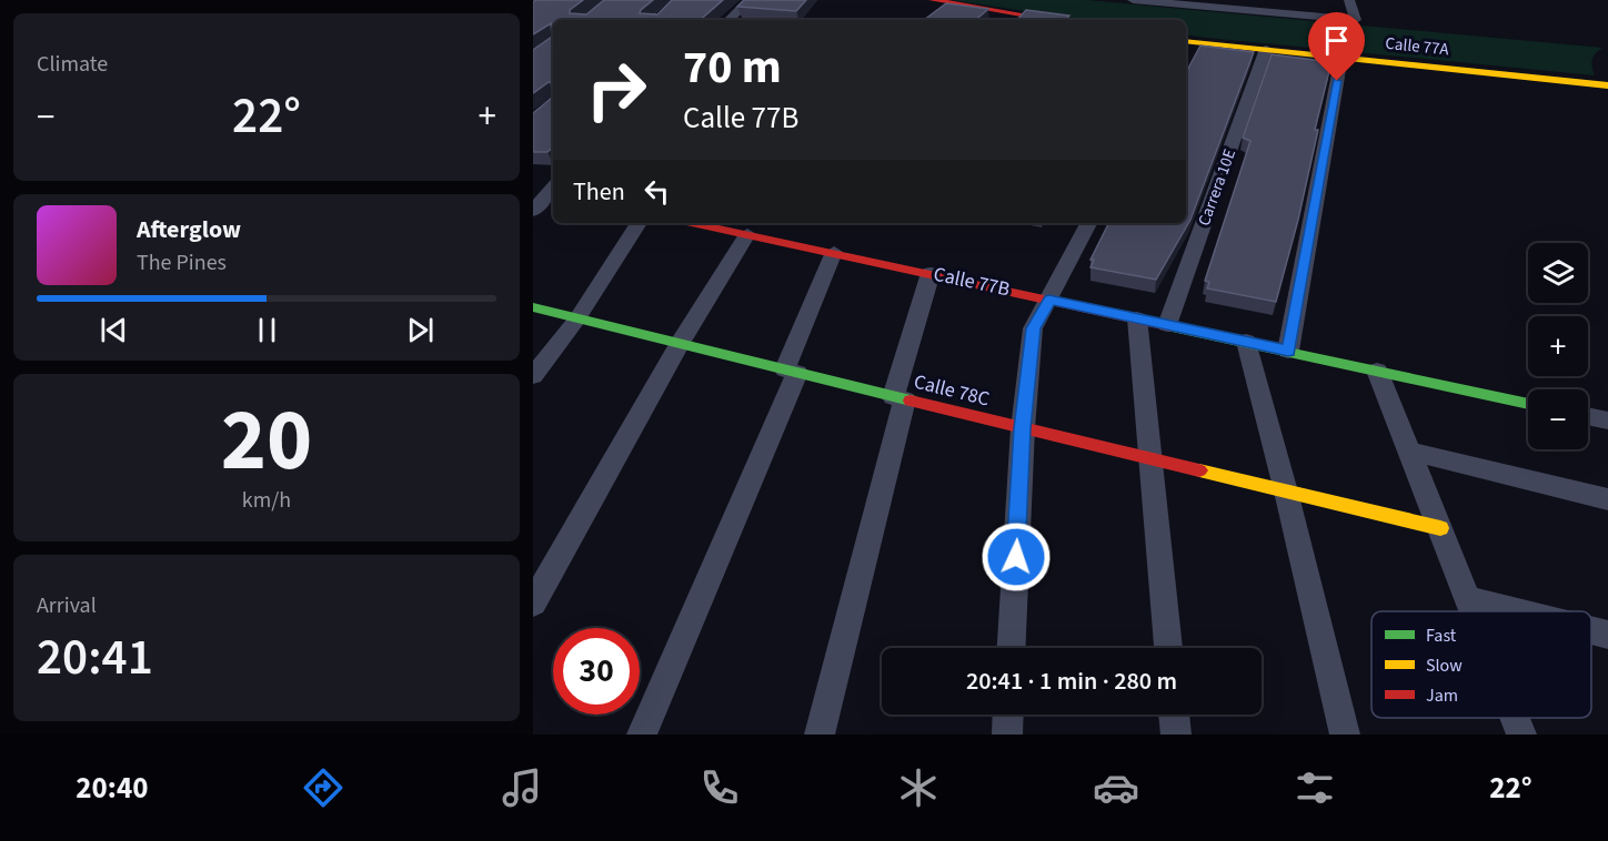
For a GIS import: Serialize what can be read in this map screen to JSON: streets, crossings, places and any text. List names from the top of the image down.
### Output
{
  "streets": {
    "street": [
      "Calle 77A",
      "Carrera 10E",
      "Calle 77B",
      "Calle 78C"
    ]
  },
  "crossings": [
    ["Calle 77A", "Carrera 10E"],
    ["Carrera 10E", "Calle 77B"]
  ],
  "legend": ["Fast", "Slow", "Jam"],
  "page": {
    "tile": [
      "Climate",
      ["20", "km/h"],
      ["Arrival", "20:41"]
    ],
    "turn": ["70 m", "Calle 77B"],
    "heat": ["−", "22°", "+"],
    "then": "Then",
    "song": ["Afterglow", "The Pines"],
    "map_buttons": ["+", "−"],
    "limit": "30",
    "trip": "20:41 · 1 min · 280 m",
    "tabs": ["20:40", "22°"]
  }
}
